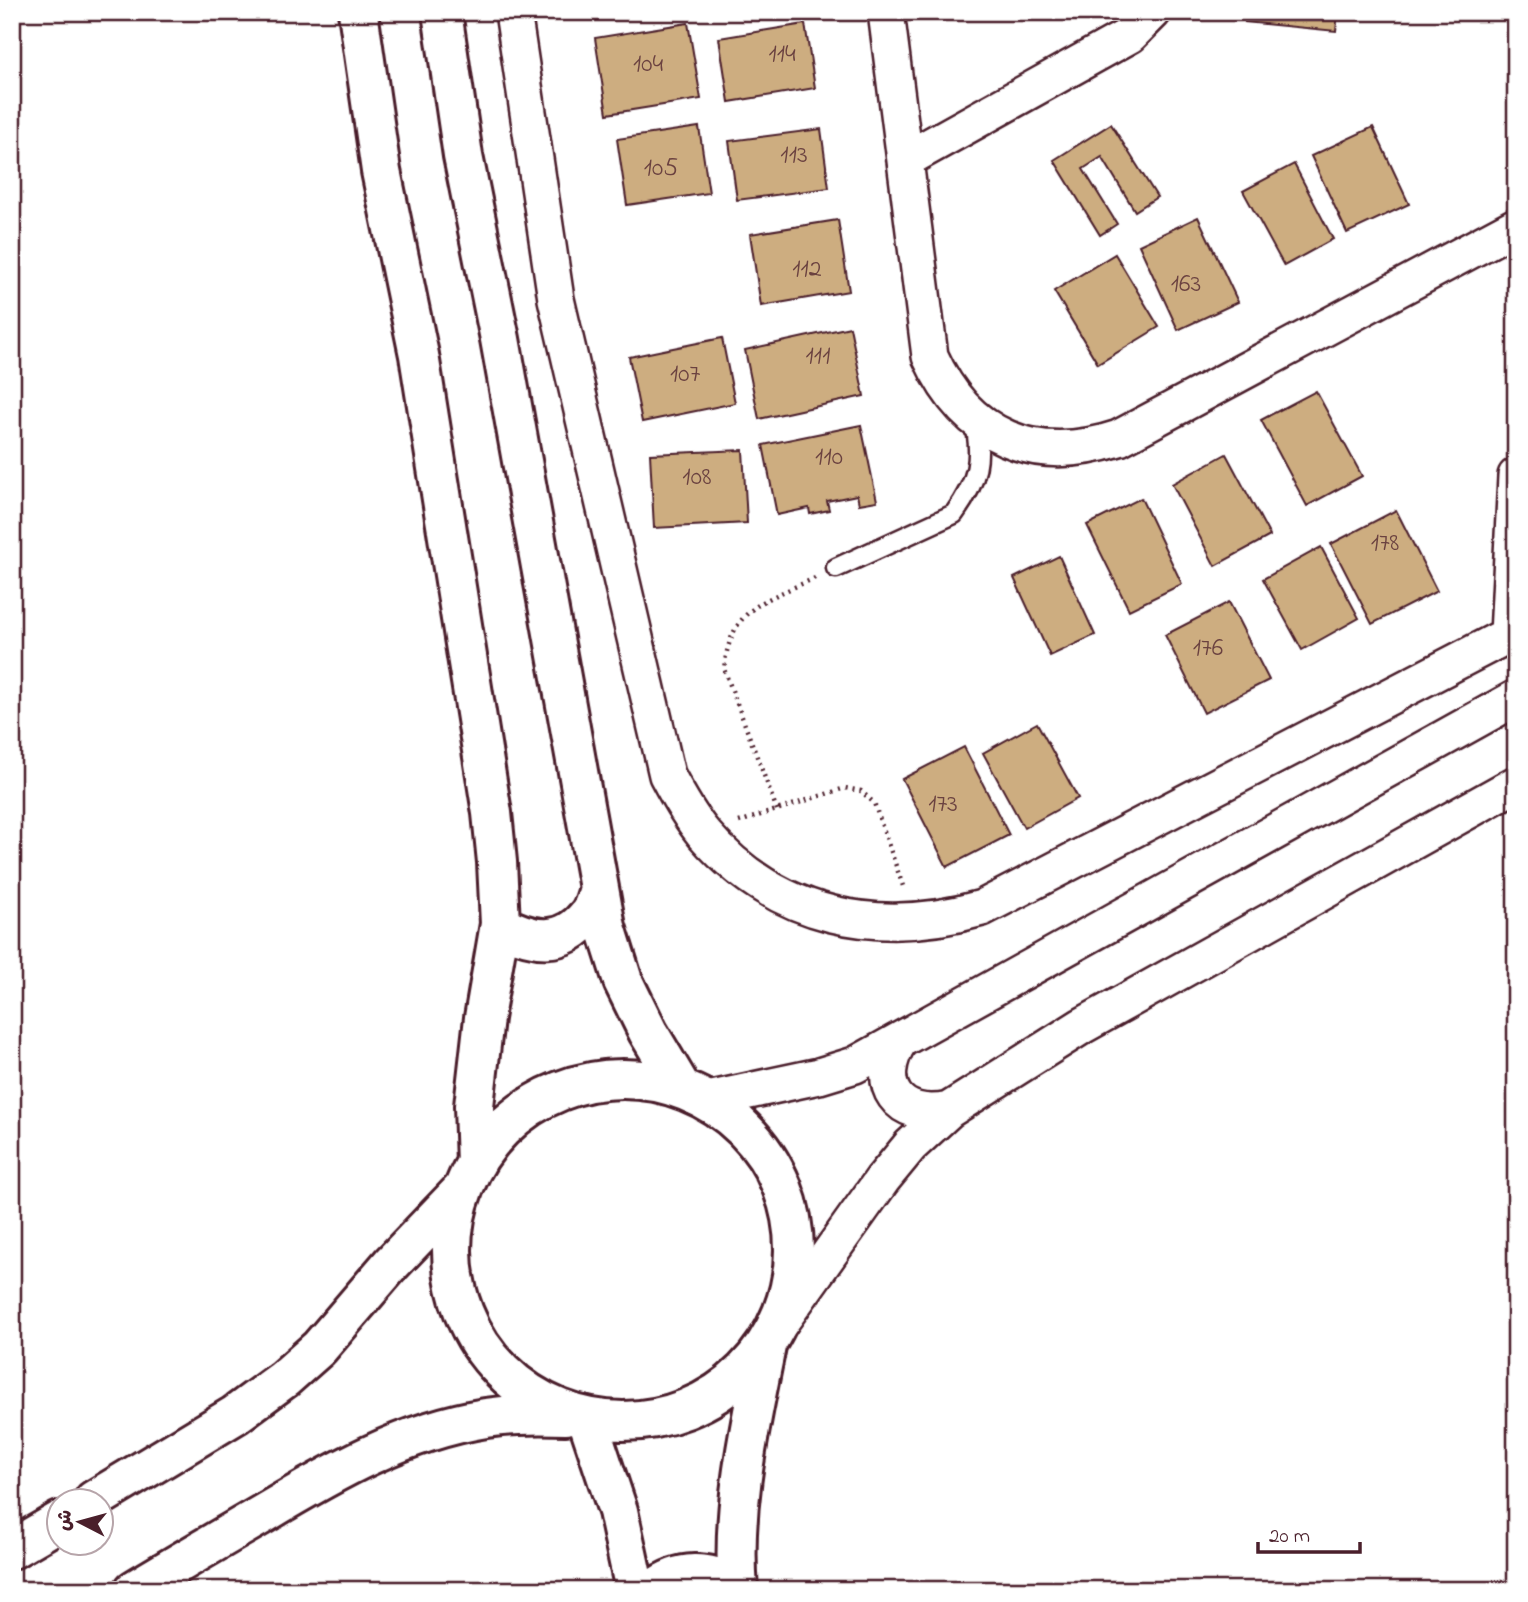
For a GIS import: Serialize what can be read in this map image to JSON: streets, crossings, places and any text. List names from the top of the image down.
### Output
{
  "house_numbers": [
    "114",
    "104",
    "113",
    "105",
    "112",
    "163",
    "111",
    "107",
    "110",
    "108",
    "178",
    "176",
    "173"
  ],
  "scale_bar": "20 m",
  "north": "left"
}
